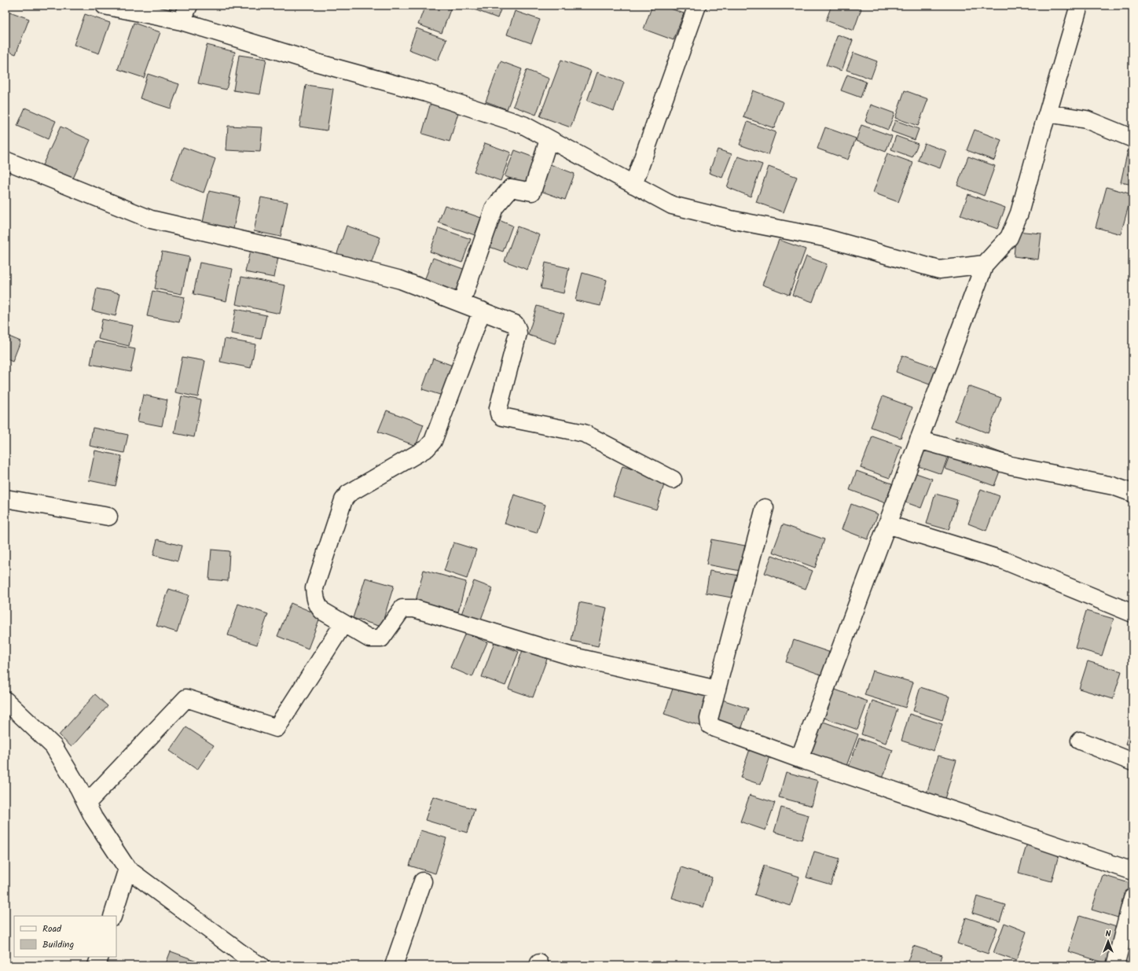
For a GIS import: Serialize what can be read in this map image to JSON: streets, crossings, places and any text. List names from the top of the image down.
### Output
{
  "legend": ["Road", "Building"],
  "north": "top"
}
